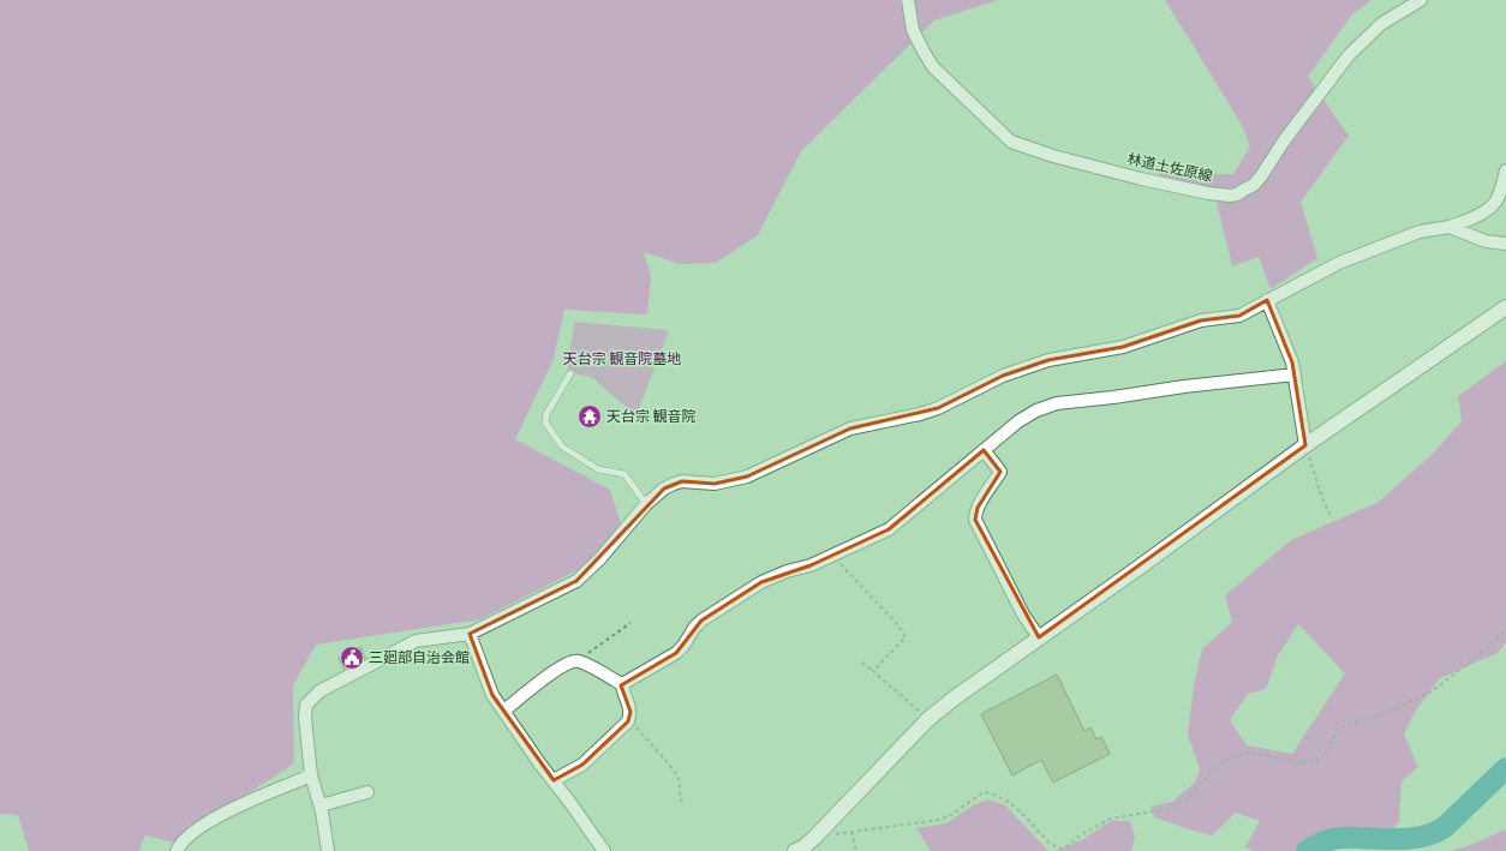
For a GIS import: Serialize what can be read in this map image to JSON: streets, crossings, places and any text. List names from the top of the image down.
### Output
{
  "streets": {
    "street": ["林道土佐原線"]
  },
  "parks": ["天台宗 観音院墓地"],
  "places": {
    "temple": ["天台宗 観音院"],
    "public building": ["三廻部自治会館"]
  }
}
